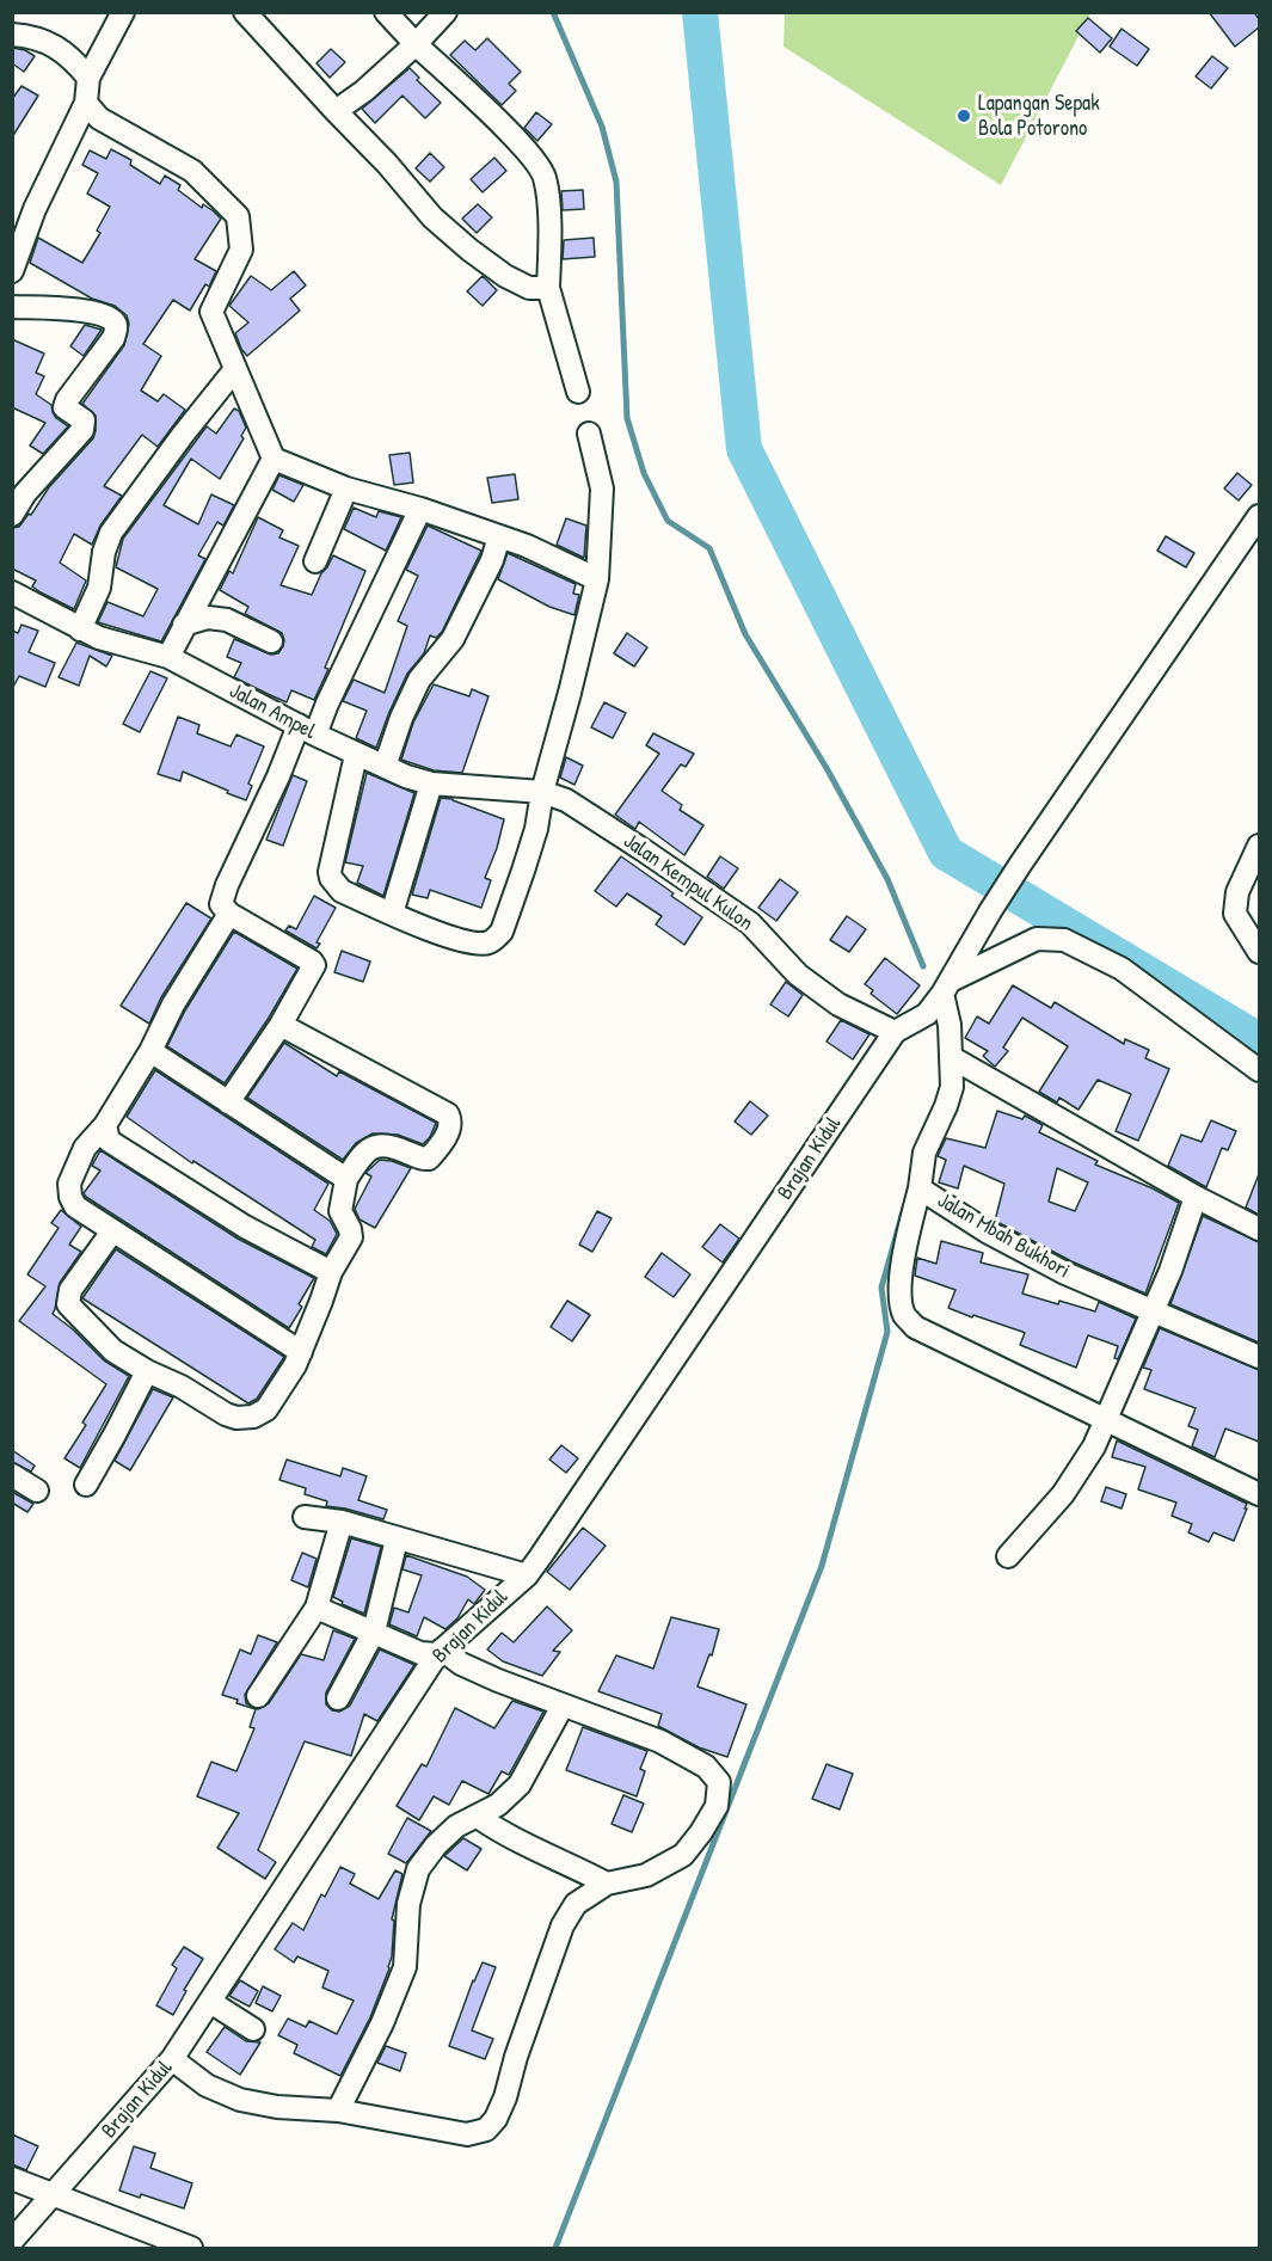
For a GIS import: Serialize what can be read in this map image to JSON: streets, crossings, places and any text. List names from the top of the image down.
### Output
{
  "streets": {
    "street": [
      "Jalan Ampel",
      "Jalan Kempul Kulon",
      "Brajan Kidul",
      "Jalan Mbah Bukhori"
    ]
  },
  "crossings": [
    ["Jalan Ampel", "Jalan Kempul Kulon"],
    ["Jalan Kempul Kulon", "Brajan Kidul"],
    ["Brajan Kidul", "Jalan Mbah Bukhori"]
  ],
  "places": ["Lapangan Sepak Bola Potorono"]
}
